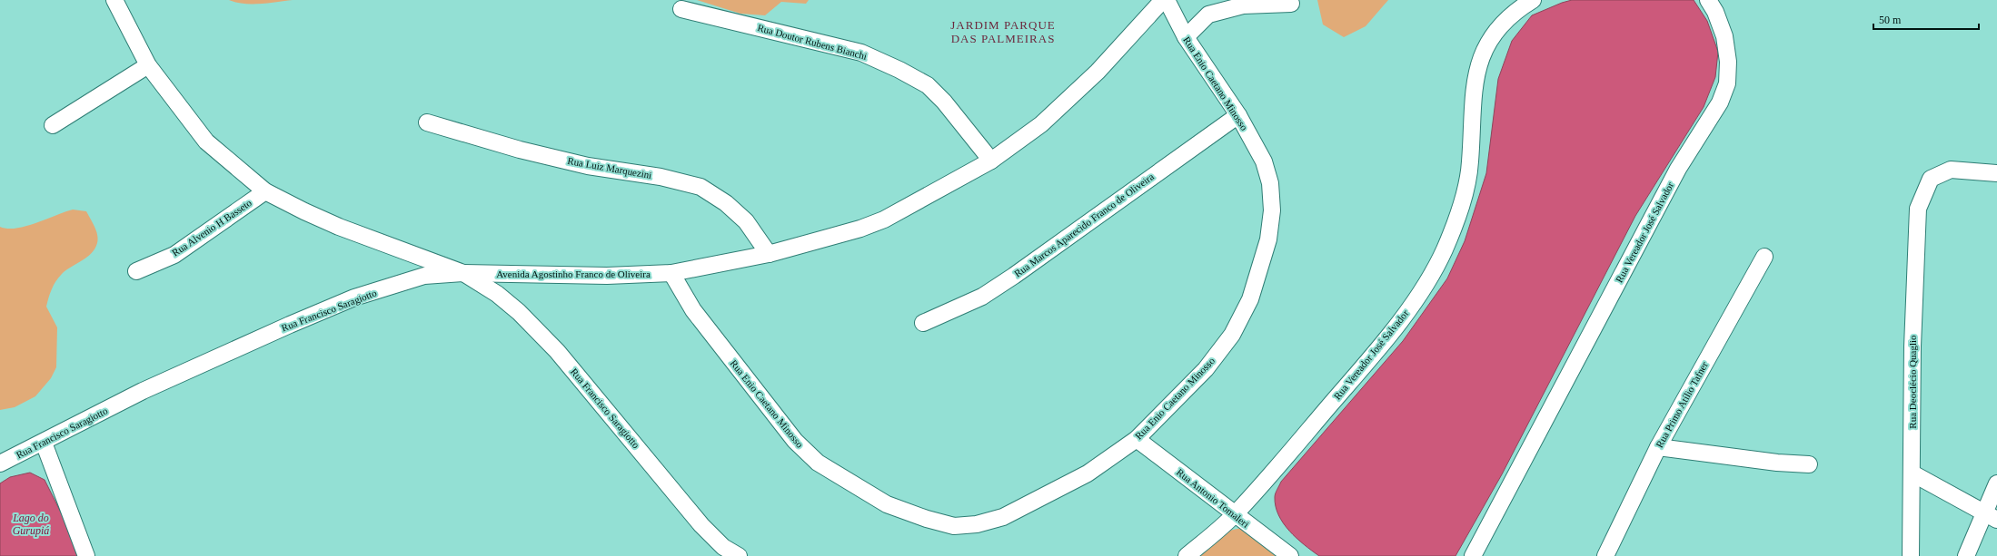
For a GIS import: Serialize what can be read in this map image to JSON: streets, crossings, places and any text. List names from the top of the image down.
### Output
{
  "streets": {
    "street": [
      "Rua Doutor Rubens Bianchi",
      "Rua Enio Caetano Minosso",
      "Rua Luiz Marquezini",
      "Rua Marcos Aparecido Franco de Oliveira",
      "Rua Alvenio H Basseto",
      "Rua Vereador José Salvador",
      "Avenida Agostinho Franco de Oliveira",
      "Rua Francisco Saragiotto",
      "Rua Deoclécio Quaglio",
      "Rua Primo Atílio Tafner",
      "Rua Antonio Tomaleri"
    ]
  },
  "crossings": [
    ["Rua Doutor Rubens Bianchi", "Avenida Agostinho Franco de Oliveira"],
    ["Rua Enio Caetano Minosso", "Rua Marcos Aparecido Franco de Oliveira"],
    ["Rua Enio Caetano Minosso", "Avenida Agostinho Franco de Oliveira"],
    ["Rua Enio Caetano Minosso", "Rua Antonio Tomaleri"],
    ["Rua Luiz Marquezini", "Avenida Agostinho Franco de Oliveira"],
    ["Rua Vereador José Salvador", "Rua Antonio Tomaleri"],
    ["Avenida Agostinho Franco de Oliveira", "Rua Francisco Saragiotto"]
  ],
  "districts": ["JARDIM PARQUE DAS PALMEIRAS"],
  "water": ["Lago do Gurupiá"],
  "scale_bar": "50 m"
}
